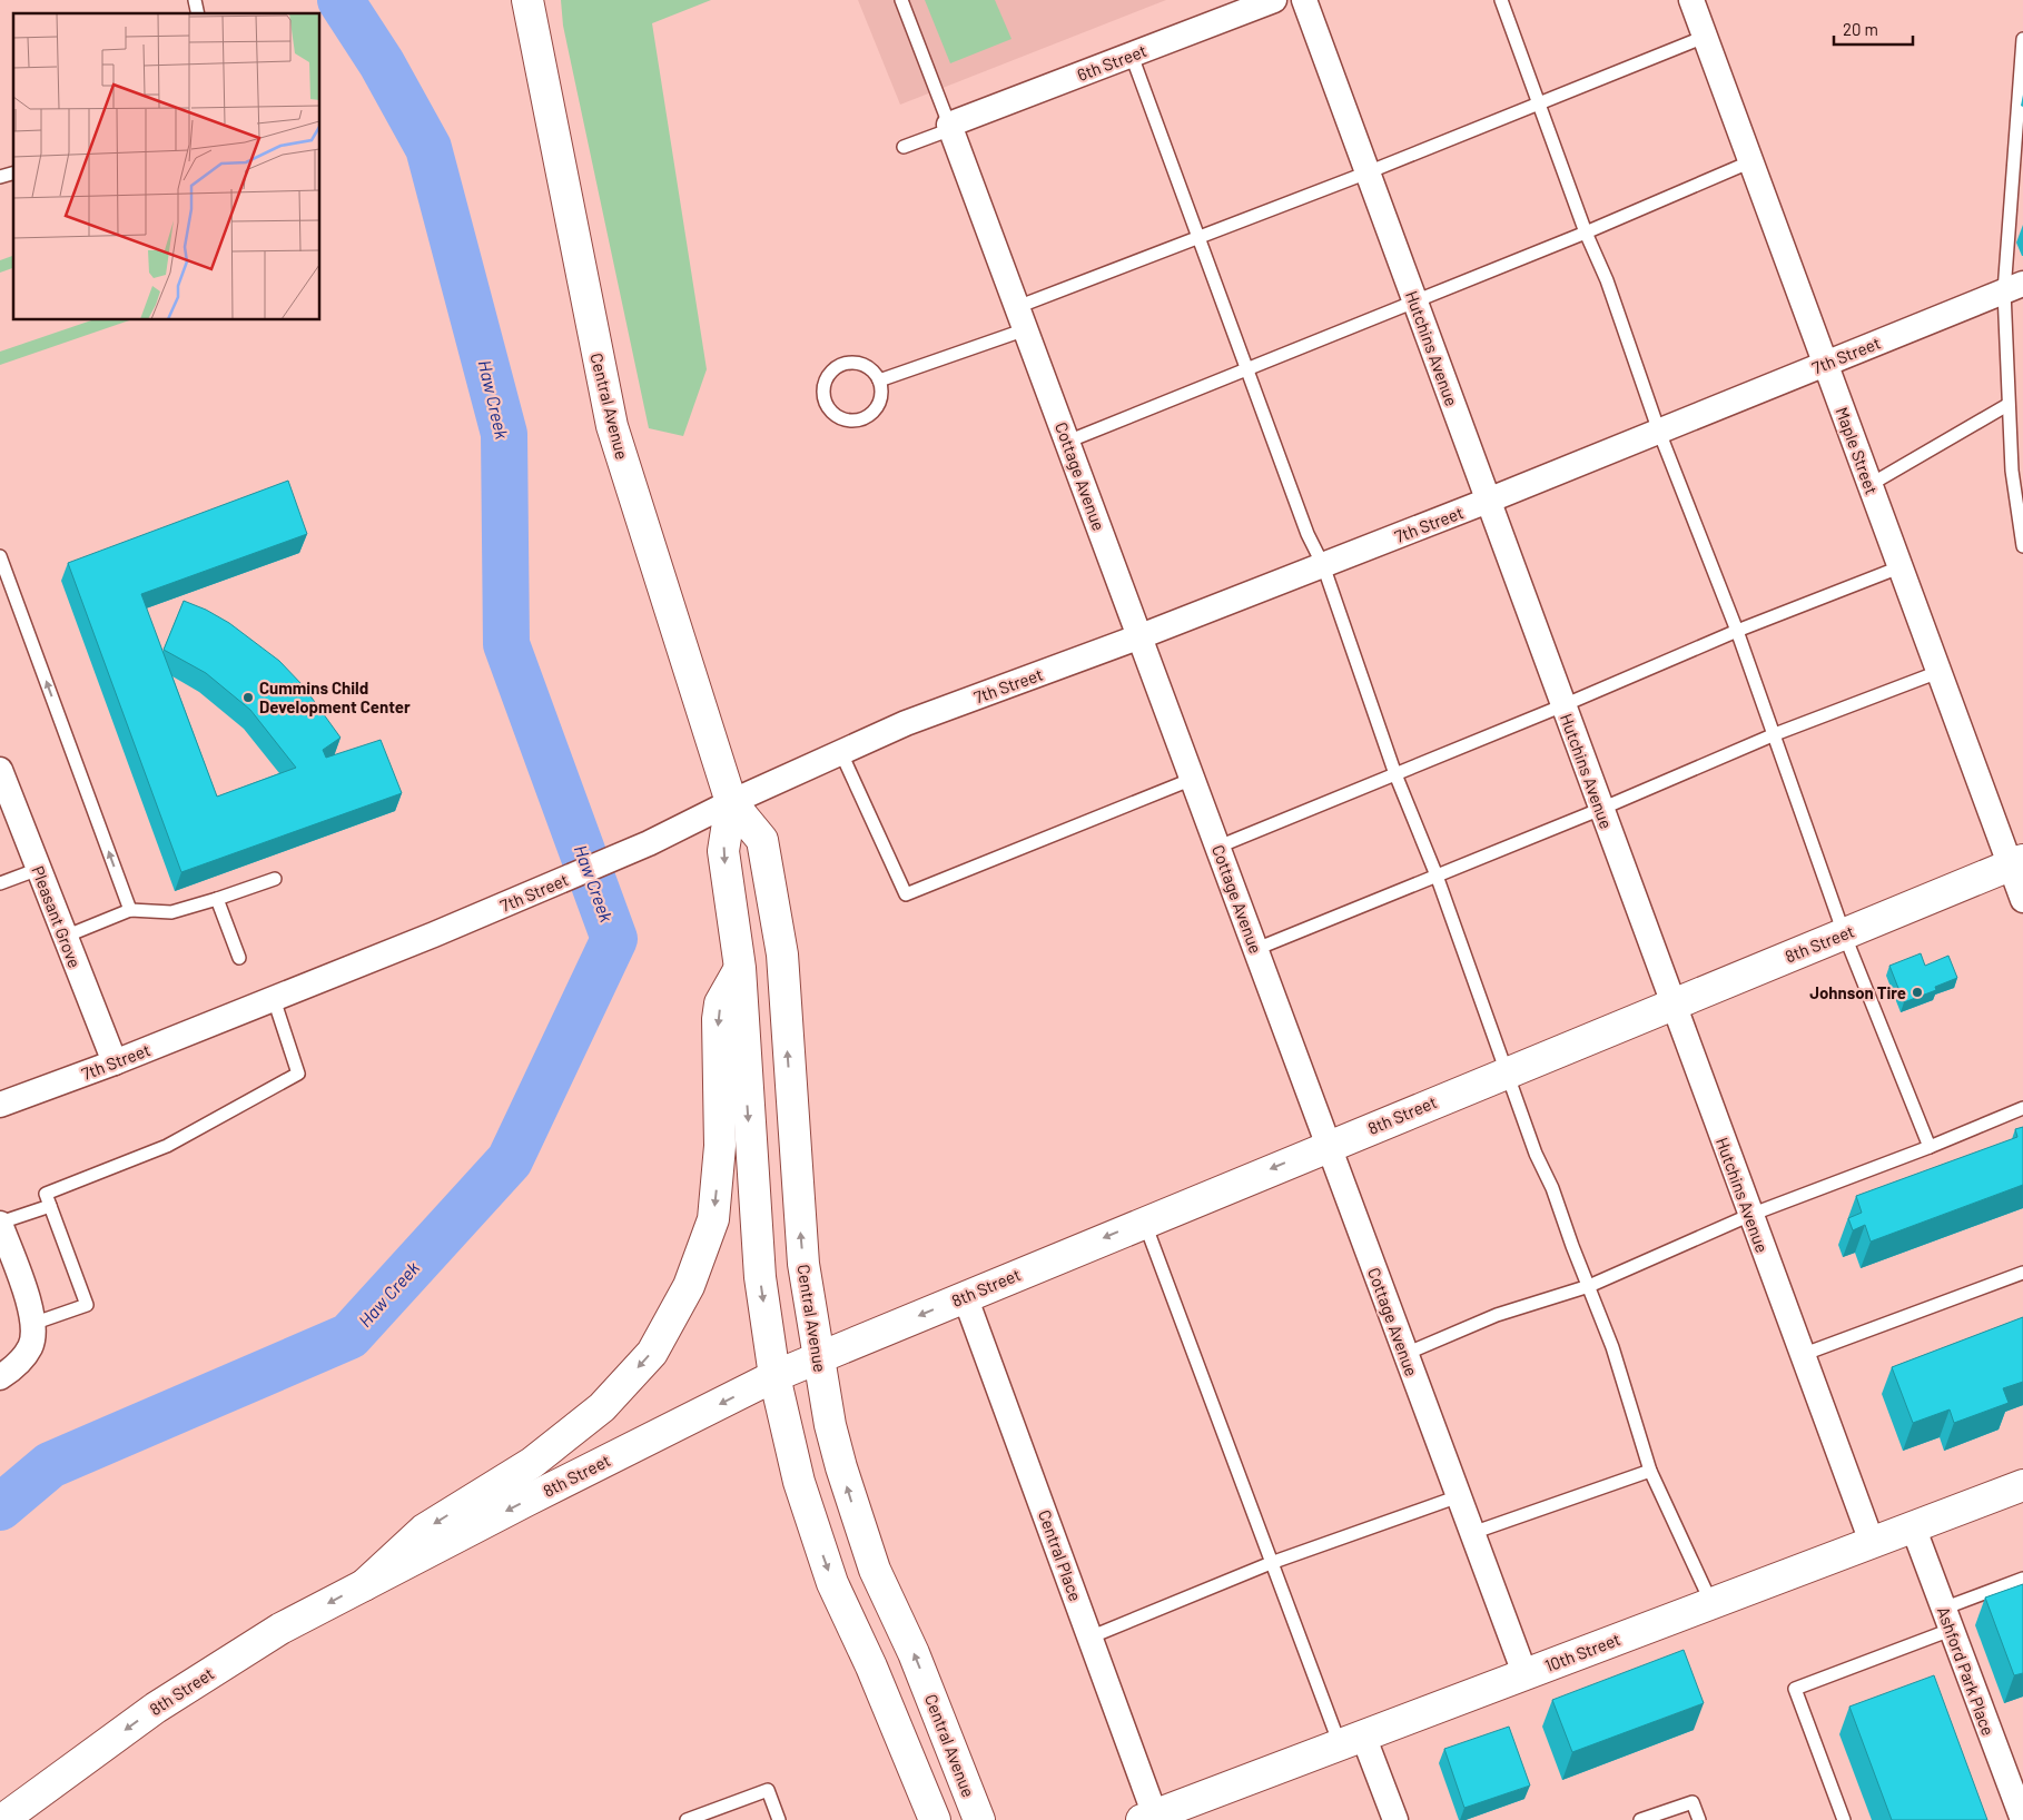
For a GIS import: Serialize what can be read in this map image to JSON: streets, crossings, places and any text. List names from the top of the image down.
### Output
{
  "streets": {
    "main road": ["Central Avenue", "8th Street", "10th Street"],
    "street": [
      "6th Street",
      "Hutchins Avenue",
      "7th Street",
      "Maple Street",
      "Cottage Avenue",
      "Pleasant Grove",
      "Central Place",
      "Ashford Park Place"
    ]
  },
  "crossings": [
    ["6th Street", "Cottage Avenue"],
    ["Hutchins Avenue", "7th Street"],
    ["Hutchins Avenue", "8th Street"],
    ["Hutchins Avenue", "10th Street"],
    ["7th Street", "Central Avenue"],
    ["7th Street", "Maple Street"],
    ["7th Street", "Cottage Avenue"],
    ["7th Street", "Pleasant Grove"],
    ["Central Avenue", "8th Street"],
    ["Maple Street", "8th Street"],
    ["Cottage Avenue", "8th Street"],
    ["Cottage Avenue", "10th Street"],
    ["8th Street", "Central Place"],
    ["Central Place", "10th Street"],
    ["10th Street", "Ashford Park Place"]
  ],
  "one_way": ["8th Street"],
  "water": ["Haw Creek"],
  "places": ["Cummins Child Development Center", "Johnson Tire"],
  "scale_bar": "20 m"
}
